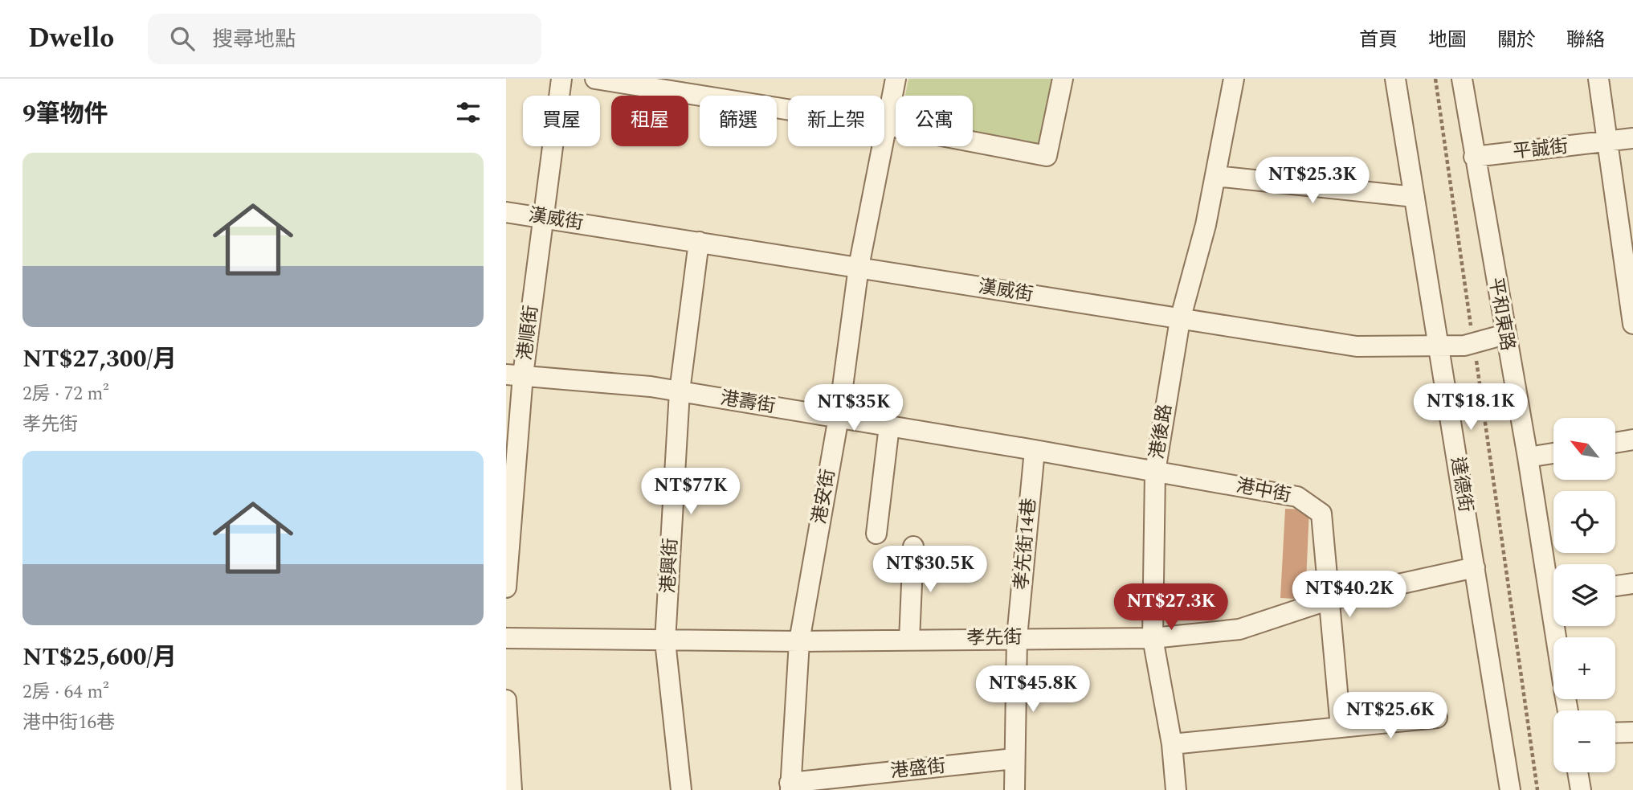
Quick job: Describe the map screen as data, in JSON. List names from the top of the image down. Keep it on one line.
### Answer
{"streets":{"street":["平誠街","漢威街","平和東路","港順街","港壽街","港後路","達德街","港中街","港安街","孝先街14巷","港興街","孝先街","港盛街"]},"crossings":[["平誠街","平和東路"],["漢威街","平和東路"],["漢威街","港順街"],["漢威街","港後路"],["漢威街","達德街"],["漢威街","港安街"],["漢威街","港興街"],["港順街","港壽街"],["港壽街","港後路"],["港壽街","港中街"],["港壽街","港安街"],["港壽街","孝先街14巷"],["港壽街","港興街"],["港後路","港中街"],["港後路","孝先街"],["達德街","孝先街"],["港中街","孝先街"],["港安街","孝先街"],["港安街","港盛街"],["孝先街14巷","孝先街"],["孝先街14巷","港盛街"],["港興街","孝先街"]],"north":"top left","page":{"header":"Dwello","search":"搜尋地點","nav":["首頁","地圖","關於","聯絡"],"heading":"9筆物件","chip":["買屋","租屋","篩選","新上架","公寓"],"list":[{"name":"NT$27,300/月","note":"2房 · 72 m² · 孝先街"},{"name":"NT$25,600/月","note":"2房 · 64 m² · 港中街16巷"}],"price":["NT$25.3K","NT$18.1K","NT$35K","NT$77K","NT$30.5K","NT$40.2K","NT$27.3K","NT$45.8K","NT$25.6K"],"map_buttons":["+","−"]}}
